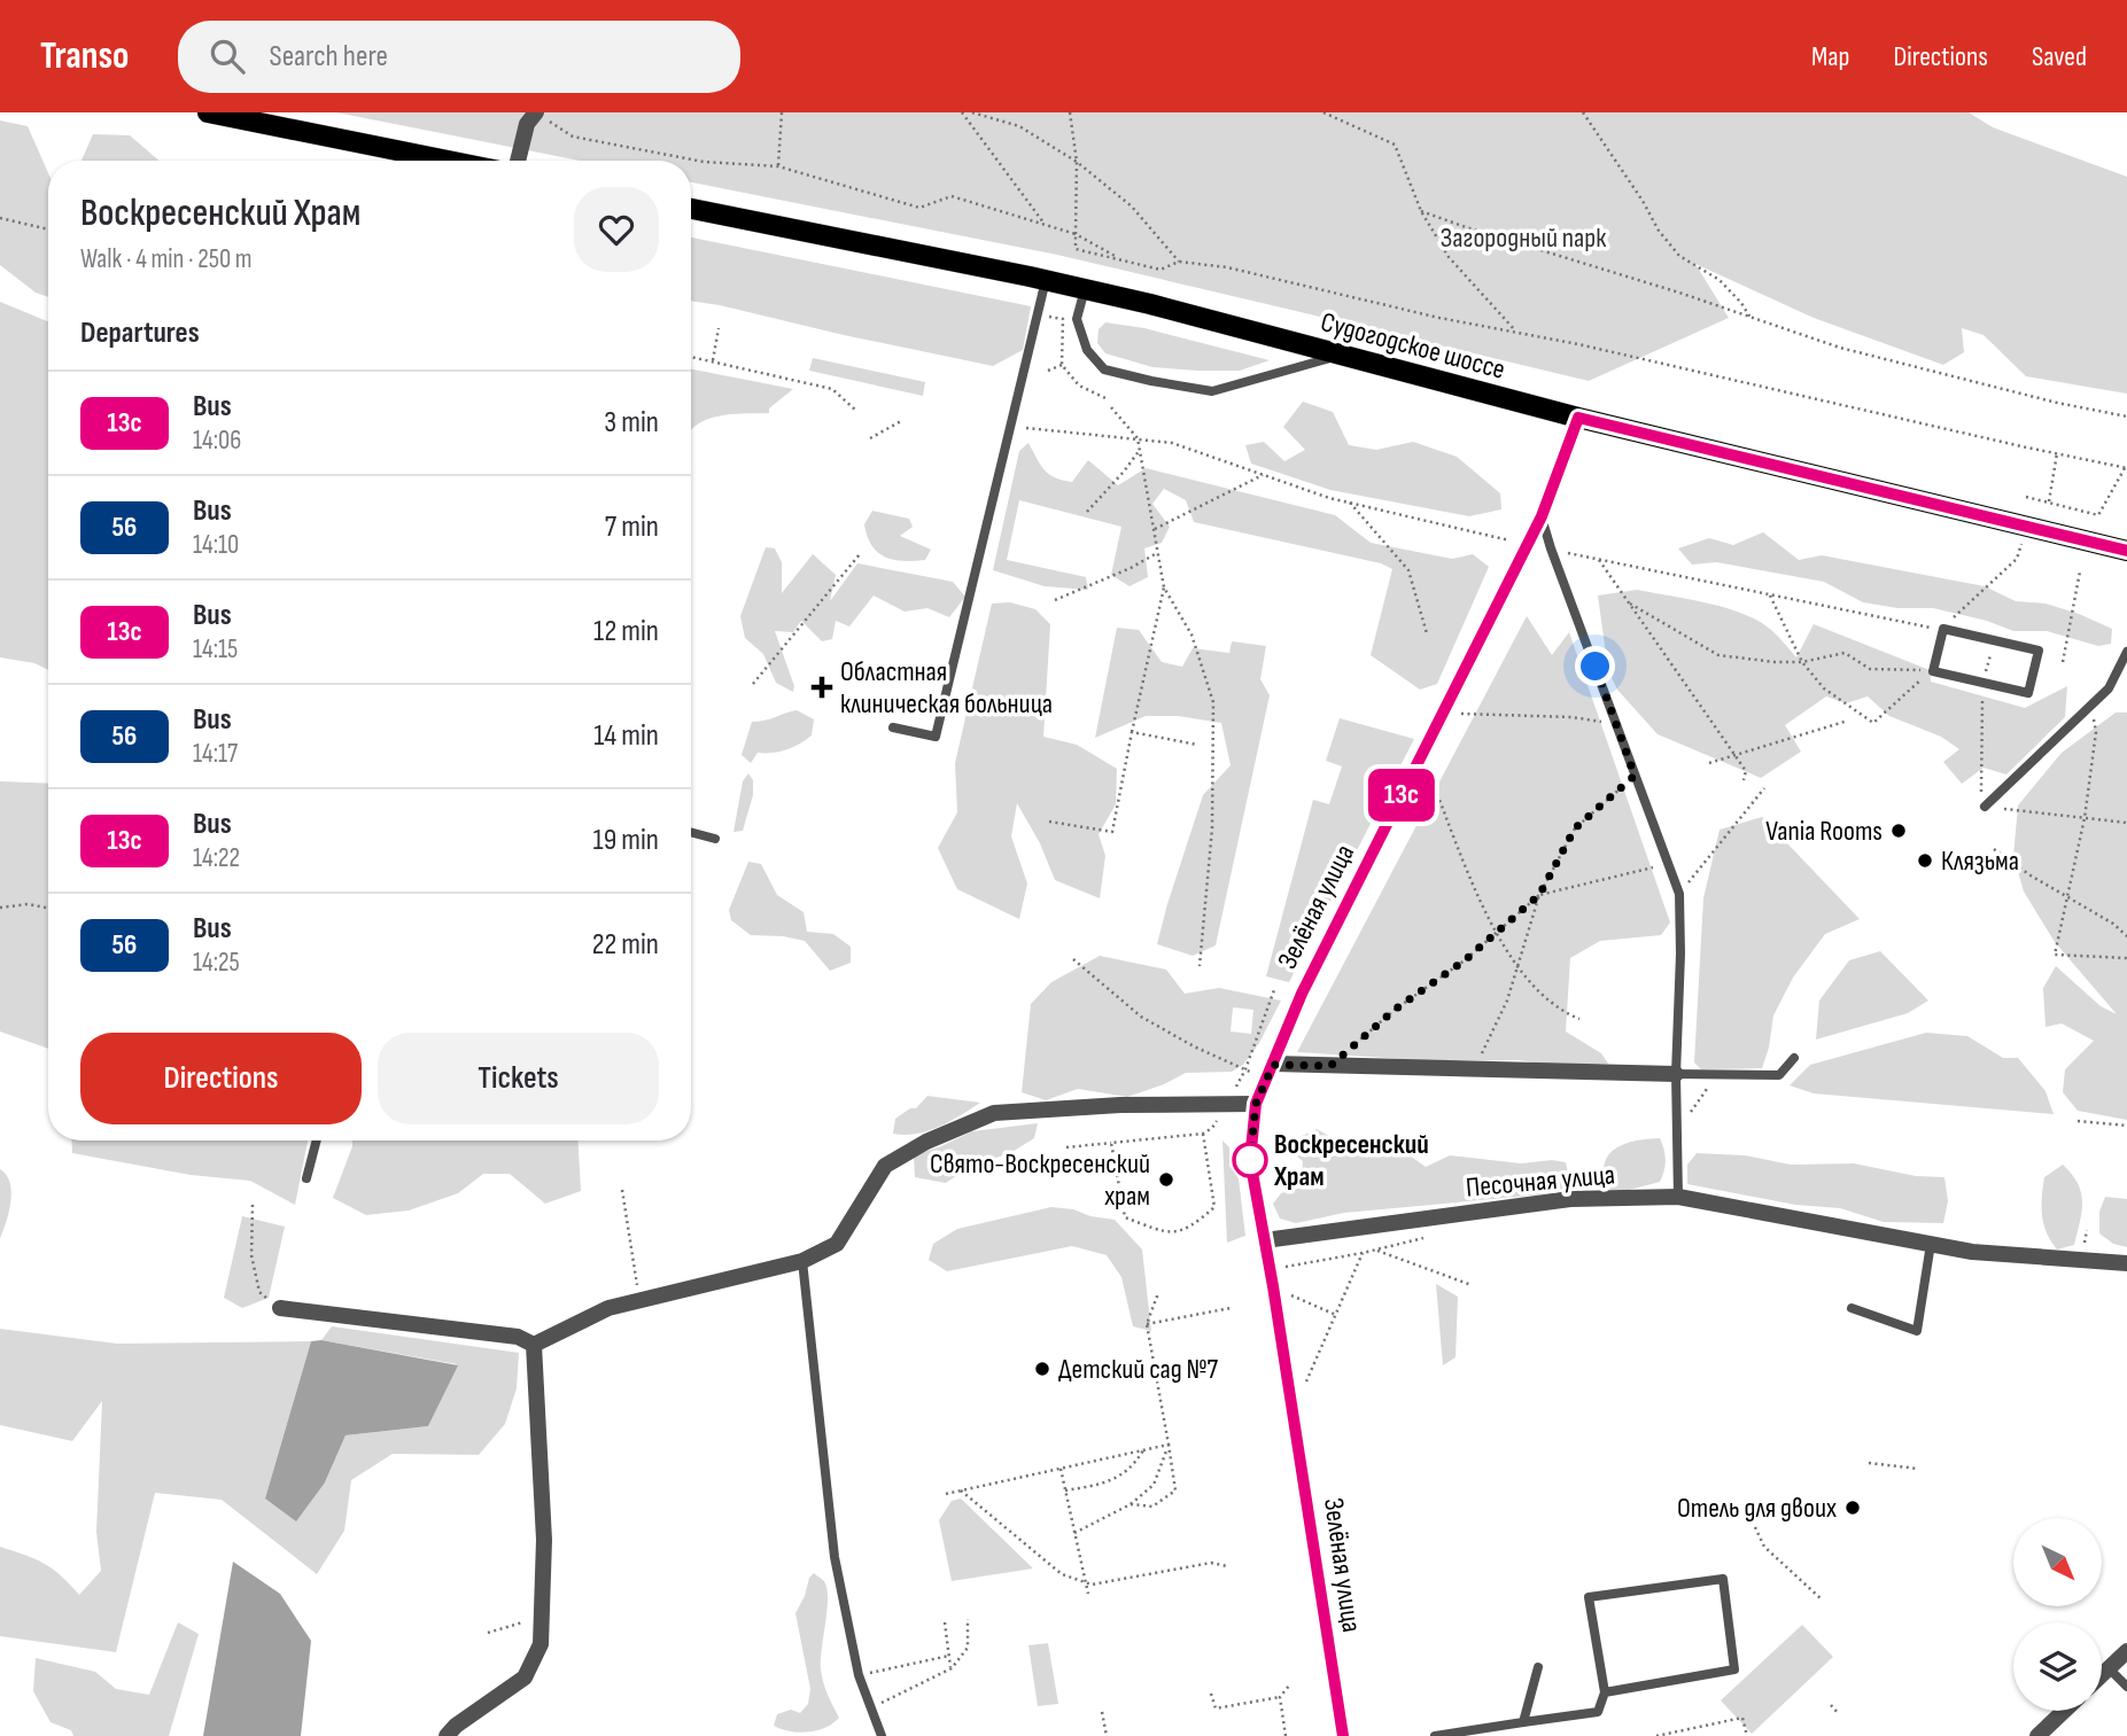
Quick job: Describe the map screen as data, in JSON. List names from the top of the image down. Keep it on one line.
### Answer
{"streets":{"main road":["Судогодское шоссе"],"street":["Зелёная улица","Песочная улица"]},"crossings":[["Судогодское шоссе","Зелёная улица"],["Зелёная улица","Песочная улица"]],"parks":["Загородный парк"],"places":{"health":["Областная клиническая больница"],"other":["Vania Rooms","Клязьма","Воскресенский Храм","Свято-Воскресенский храм","Детский сад №7","Отель для двоих"]},"lines":["bus line 13с"],"north":"bottom right","page":{"header":"Transo","search":"Search here","nav":["Map","Directions","Saved"],"on_map":"13с","heading":[["Воскресенский Храм","Walk · 4 min · 250 m"],"Departures"],"list":[{"mark":"13с","name":"Bus","note":"14:06","value":"3 min"},{"mark":"56","name":"Bus","note":"14:10","value":"7 min"},{"mark":"13с","name":"Bus","note":"14:15","value":"12 min"},{"mark":"56","name":"Bus","note":"14:17","value":"14 min"},{"mark":"13с","name":"Bus","note":"14:22","value":"19 min"},{"mark":"56","name":"Bus","note":"14:25","value":"22 min"}],"buttons":["Directions","Tickets"]}}
